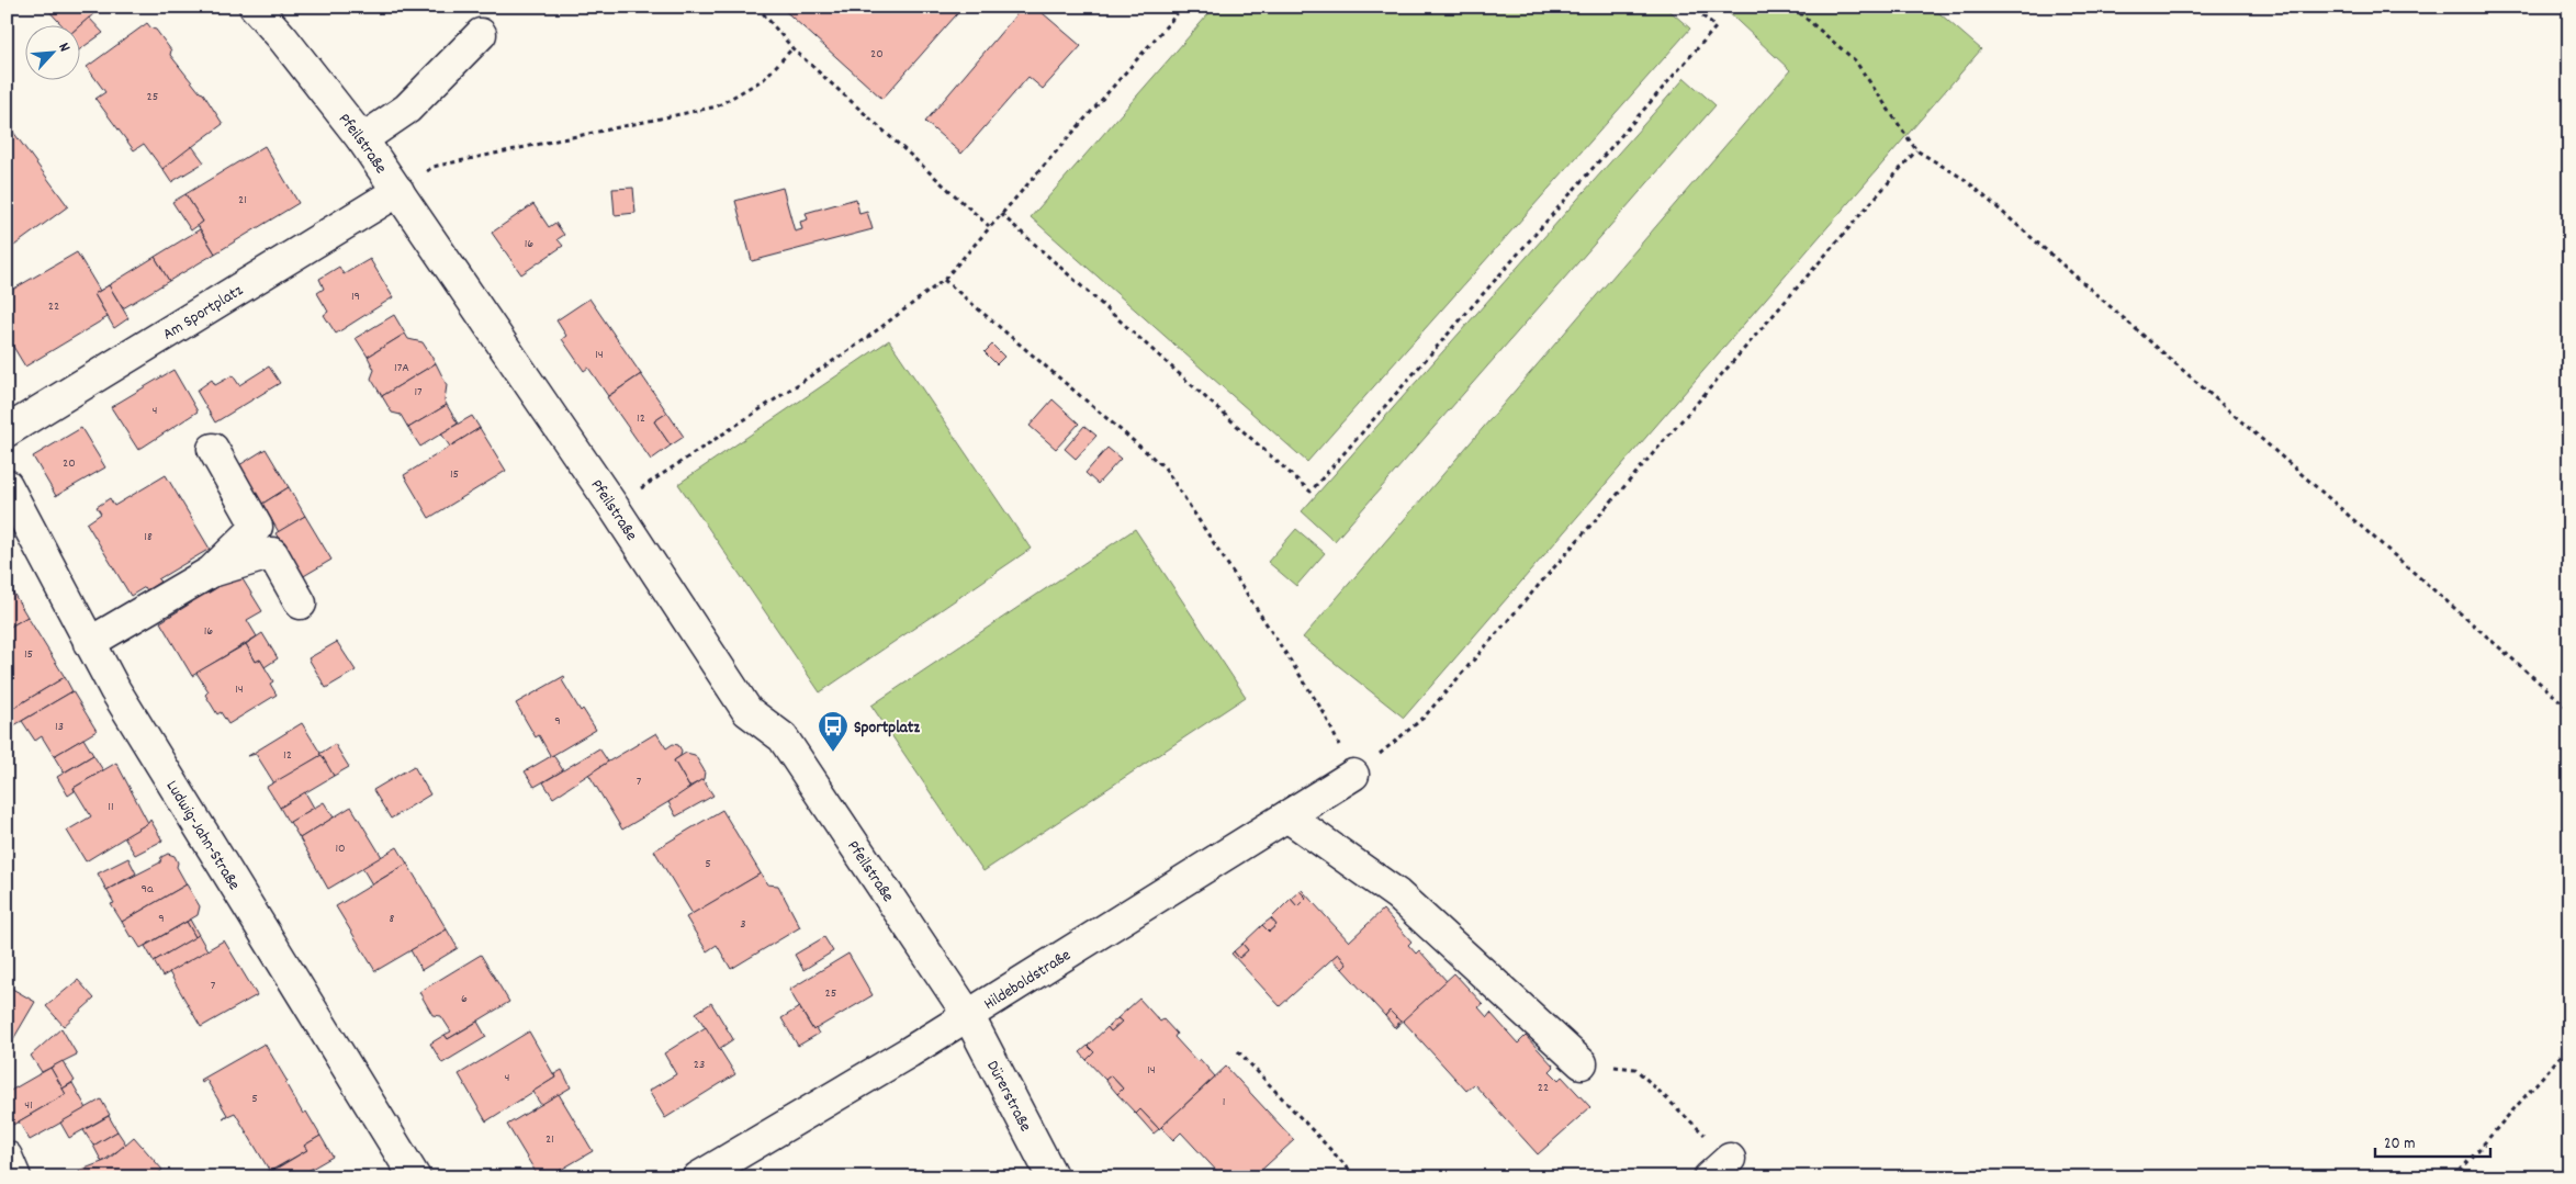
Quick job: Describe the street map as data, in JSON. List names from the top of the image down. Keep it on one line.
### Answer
{"streets":{"street":["Pfeilstraße","Am Sportplatz","Ludwig-Jahn-Straße","Hildeboldstraße","Dürerstraße"]},"crossings":[["Pfeilstraße","Am Sportplatz"],["Pfeilstraße","Hildeboldstraße"],["Pfeilstraße","Dürerstraße"],["Hildeboldstraße","Dürerstraße"]],"places":{"bus stop":["Sportplatz"]},"house_numbers":["20","25","21","16","19","22","14","17A","17","4","12","20","15","18","16","15","14","9","13","12","7","11","10","5","9a","9","8","3","7","25","6","23","14","4","22","5","1","41","21"],"scale_bar":"20 m","north":"top right"}
